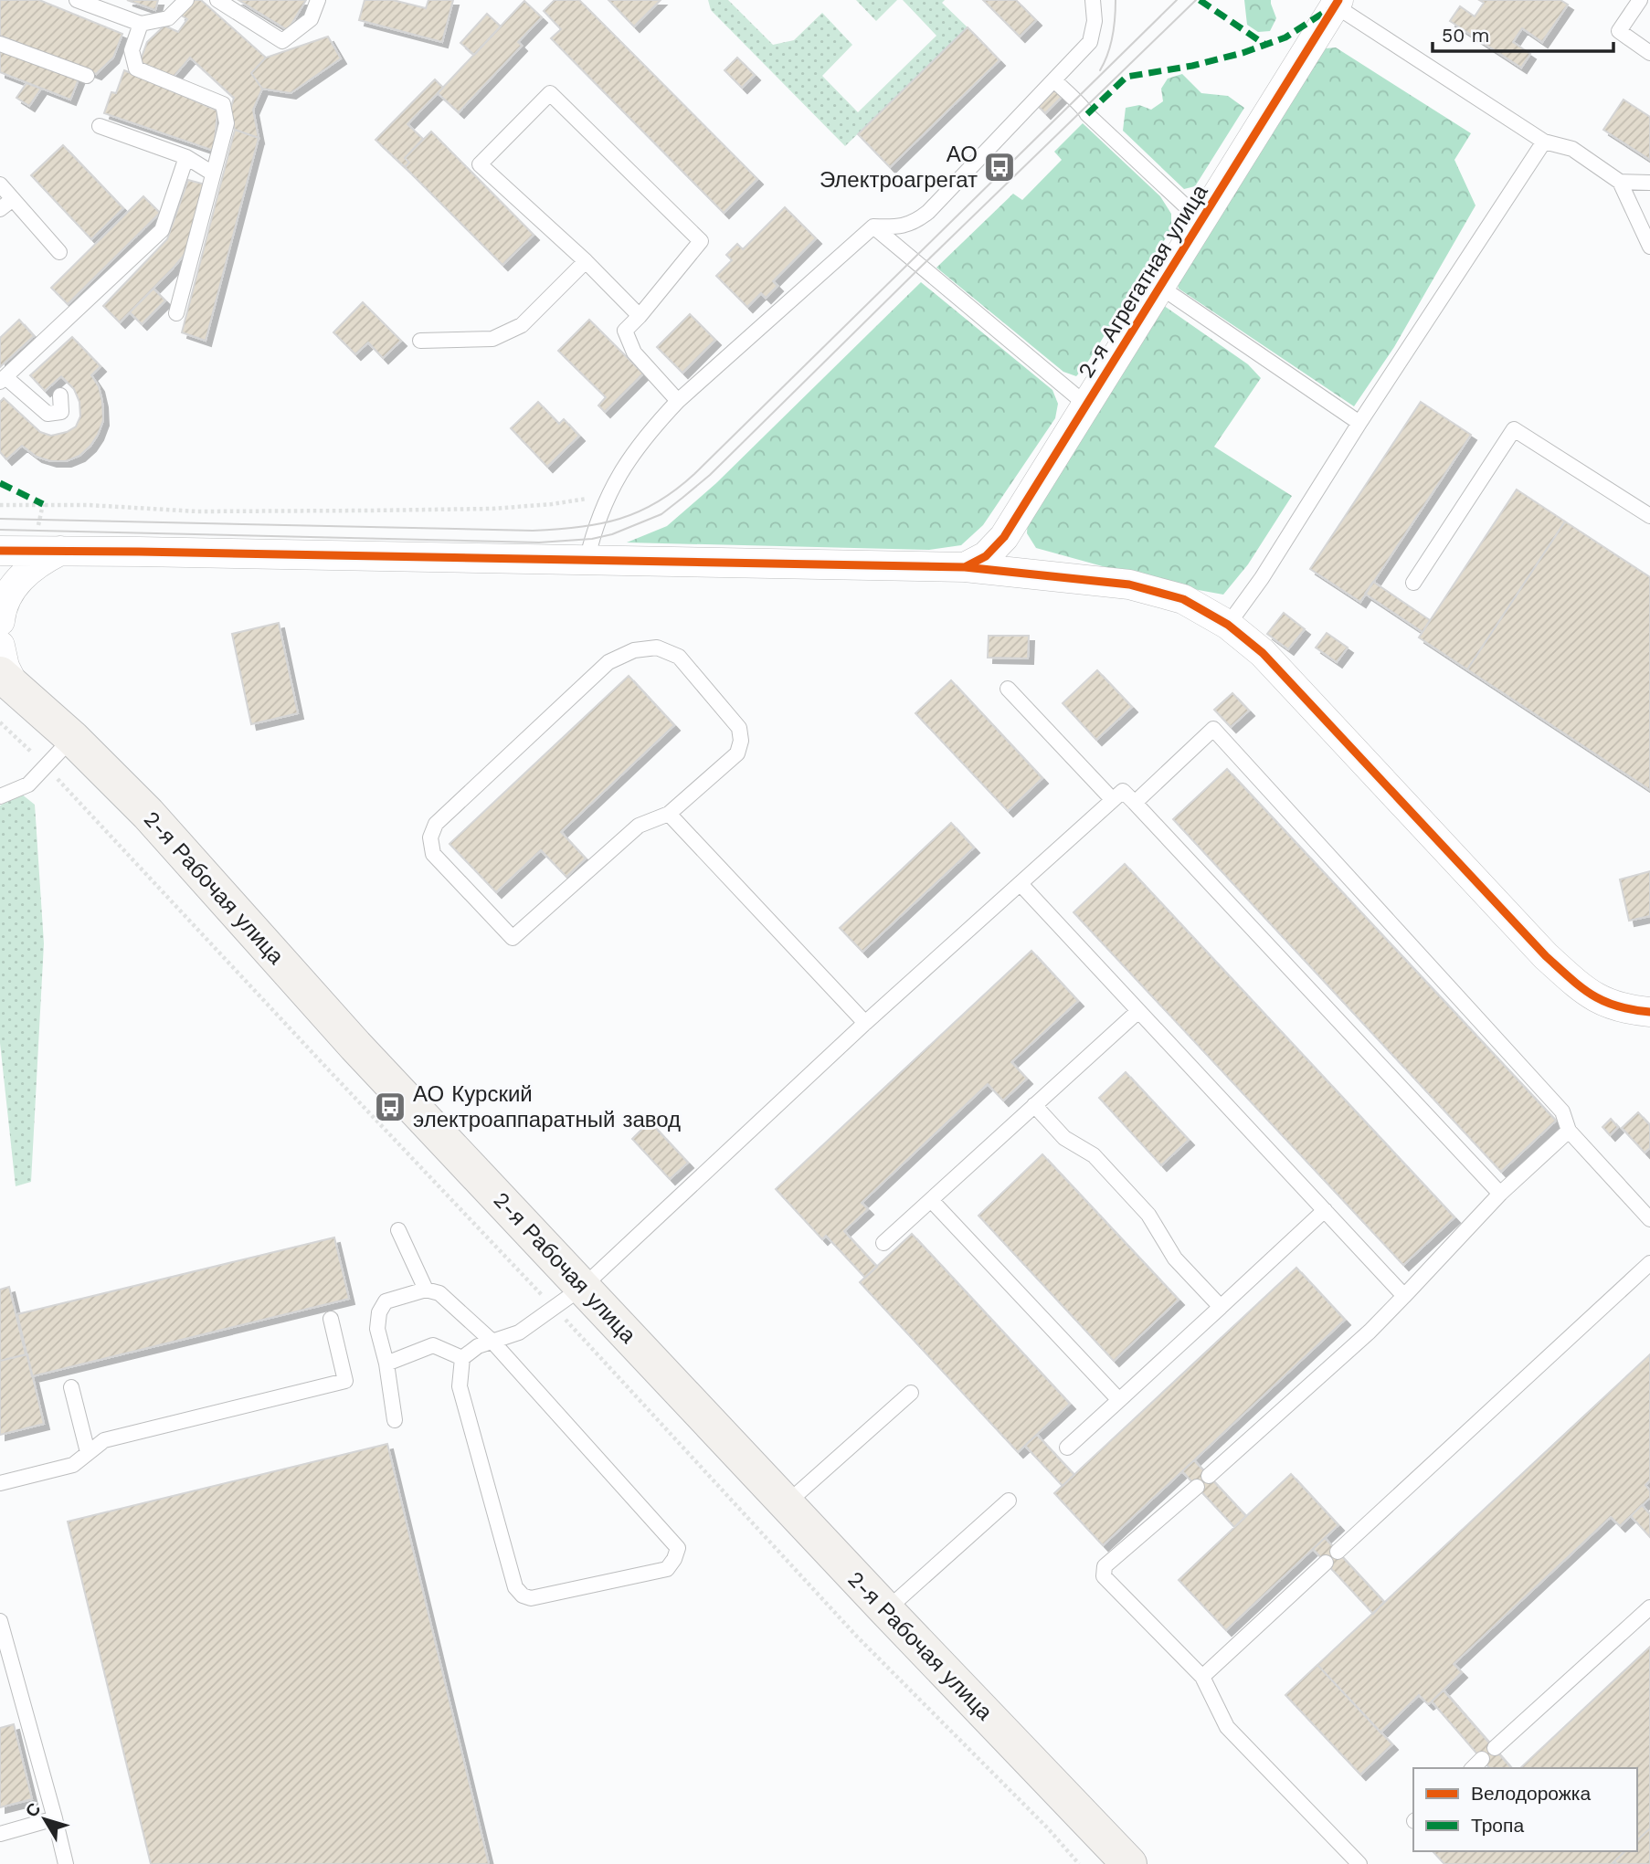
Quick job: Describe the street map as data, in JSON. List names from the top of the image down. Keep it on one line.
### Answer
{"streets":{"main road":["2-я Рабочая улица"],"street":["2-я Агрегатная улица"]},"places":{"bus stop":["АО Электроагрегат","АО Курский электроаппаратный завод"]},"legend":["Велодорожка","Тропа"],"scale_bar":"50 m","north":"top left"}
